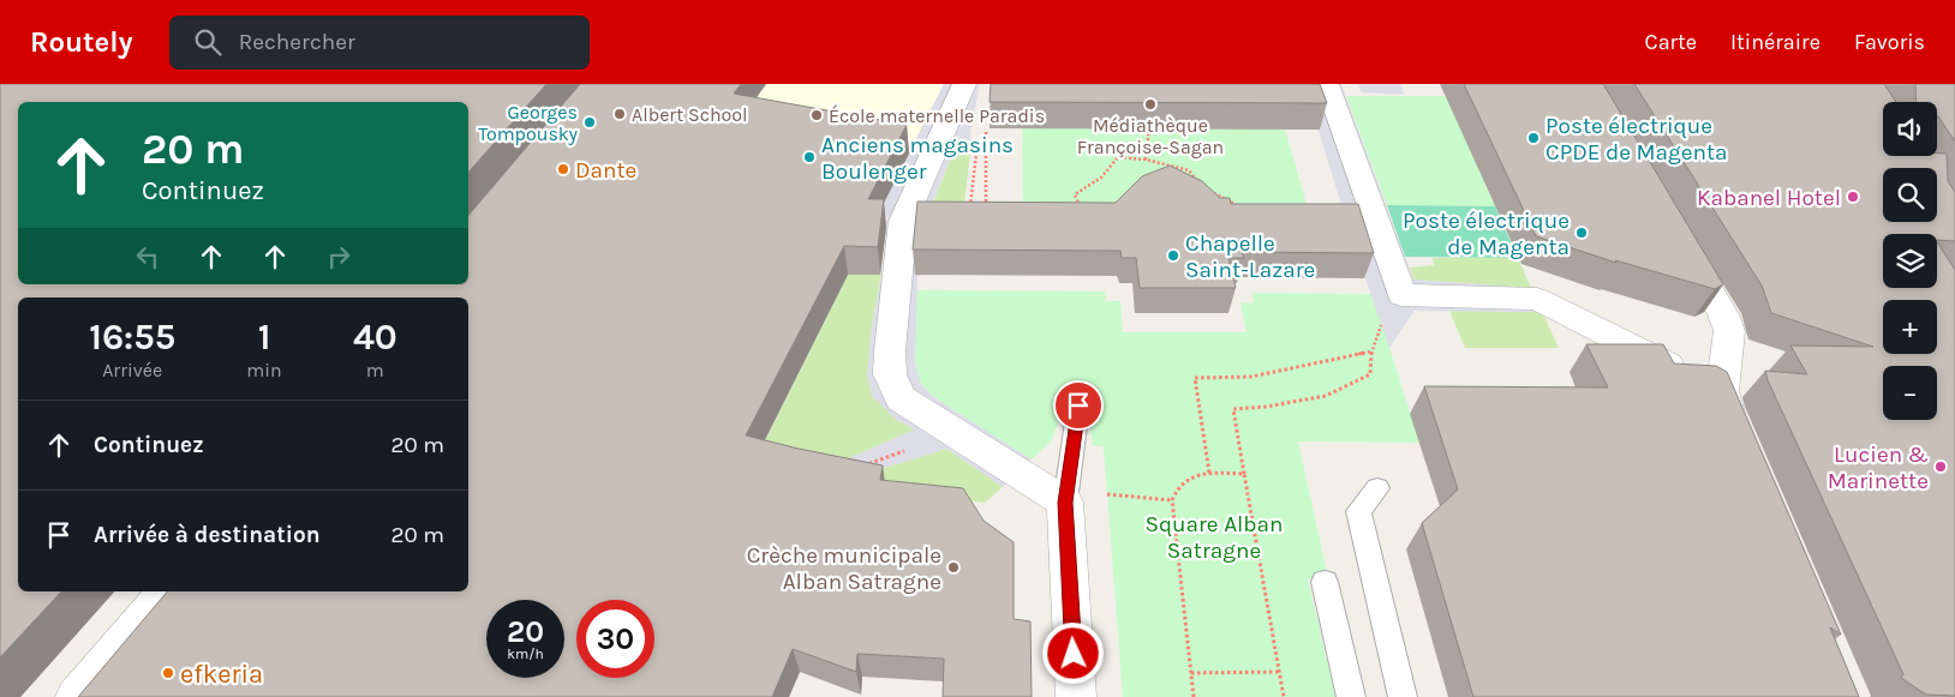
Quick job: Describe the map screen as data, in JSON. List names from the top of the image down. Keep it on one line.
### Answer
{"parks":["Square Alban Satragne"],"places":["Médiathèque Françoise-Sagan","Albert School","École maternelle Paradis","Georges Tompousky","Poste électrique CPDE de Magenta","Anciens magasins Boulenger","Dante","Kabanel Hotel","Poste électrique de Magenta","Chapelle Saint-Lazare","Lucien & Marinette","Crèche municipale Alban Satragne","efkeria"],"page":{"header":"Routely","search":"Rechercher","nav":["Carte","Itinéraire","Favoris"],"map_buttons":["+","−"],"turn":["20 m","Continuez"],"eta":["16:55","Arrivée","1","min","40","m"],"list":[{"name":"Continuez","value":"20 m"},{"name":"Arrivée à destination","value":"20 m"}],"speed":"20 km/h","limit":"30"}}
